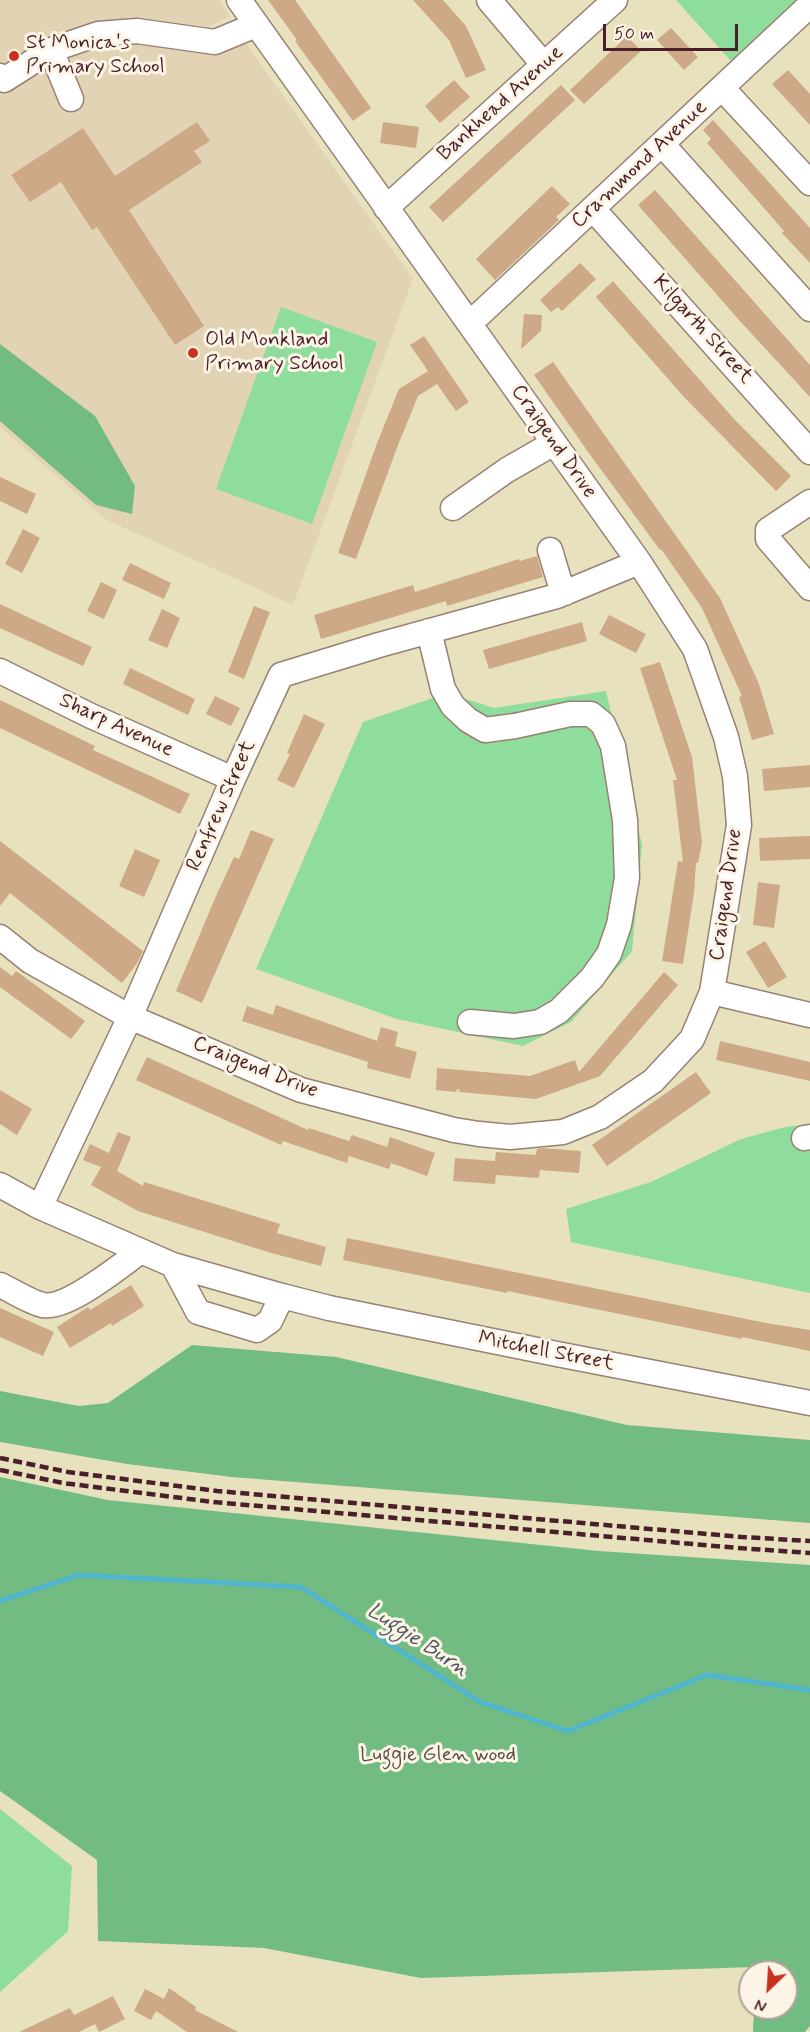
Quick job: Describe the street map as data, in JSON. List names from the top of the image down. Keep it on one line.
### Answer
{"streets":{"street":["Bankhead Avenue","Crammond Avenue","Kilgarth Street","Craigend Drive","Sharp Avenue","Renfrew Street","Mitchell Street"]},"crossings":[["Bankhead Avenue","Craigend Drive"],["Crammond Avenue","Kilgarth Street"],["Crammond Avenue","Craigend Drive"],["Craigend Drive","Renfrew Street"],["Sharp Avenue","Renfrew Street"],["Renfrew Street","Mitchell Street"]],"water":["Luggie Burn"],"parks":["Luggie Glen wood"],"places":["St Monica's Primary School","Old Monkland Primary School"],"scale_bar":"50 m","north":"bottom left"}
